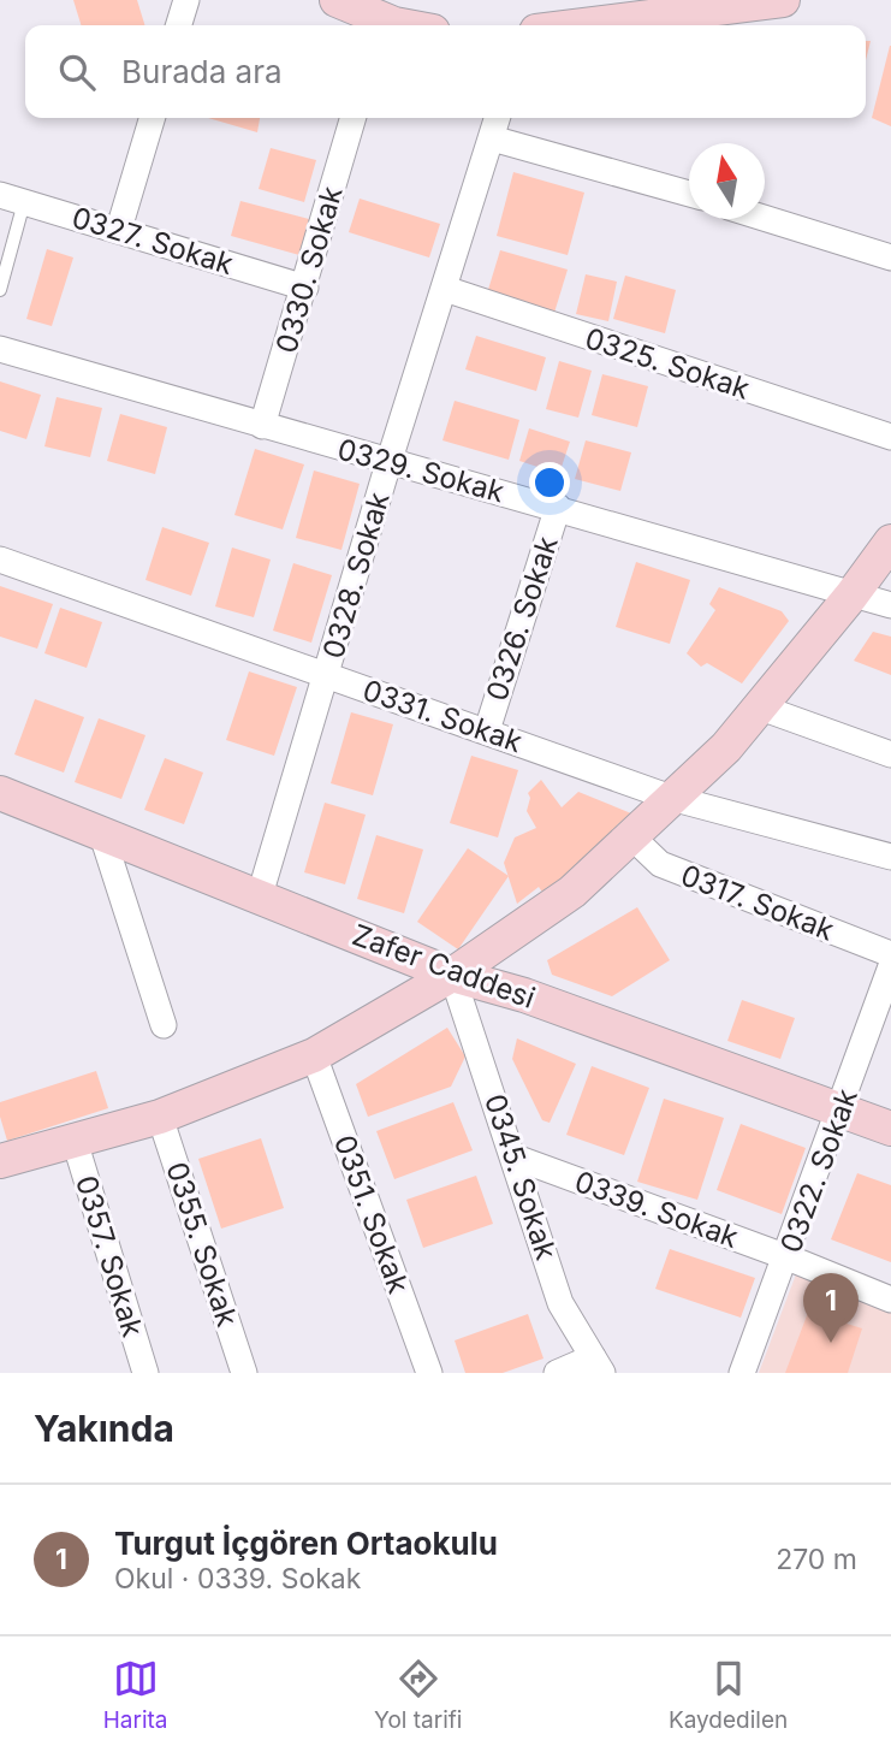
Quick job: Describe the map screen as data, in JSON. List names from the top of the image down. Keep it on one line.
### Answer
{"streets":{"street":["0327. Sokak","0330. Sokak","0325. Sokak","0329. Sokak","0328. Sokak","0326. Sokak","0331. Sokak","0317. Sokak","Zafer Caddesi","0322. Sokak","0345. Sokak","0339. Sokak","0351. Sokak","0355. Sokak","0357. Sokak"]},"crossings":[["0327. Sokak","0330. Sokak"],["0330. Sokak","0329. Sokak"],["0325. Sokak","0328. Sokak"],["0329. Sokak","0328. Sokak"],["0329. Sokak","0326. Sokak"],["0328. Sokak","0331. Sokak"],["0328. Sokak","Zafer Caddesi"],["0326. Sokak","0331. Sokak"],["Zafer Caddesi","0322. Sokak"],["Zafer Caddesi","0345. Sokak"],["0322. Sokak","0339. Sokak"],["0345. Sokak","0339. Sokak"]],"north":"top","page":{"search":"Burada ara","pins":"1","heading":"Yakında","list":[{"mark":"1","name":"Turgut İçgören Ortaokulu","note":"Okul · 0339. Sokak","value":"270 m"}],"nav":["Harita","Yol tarifi","Kaydedilen"]}}
